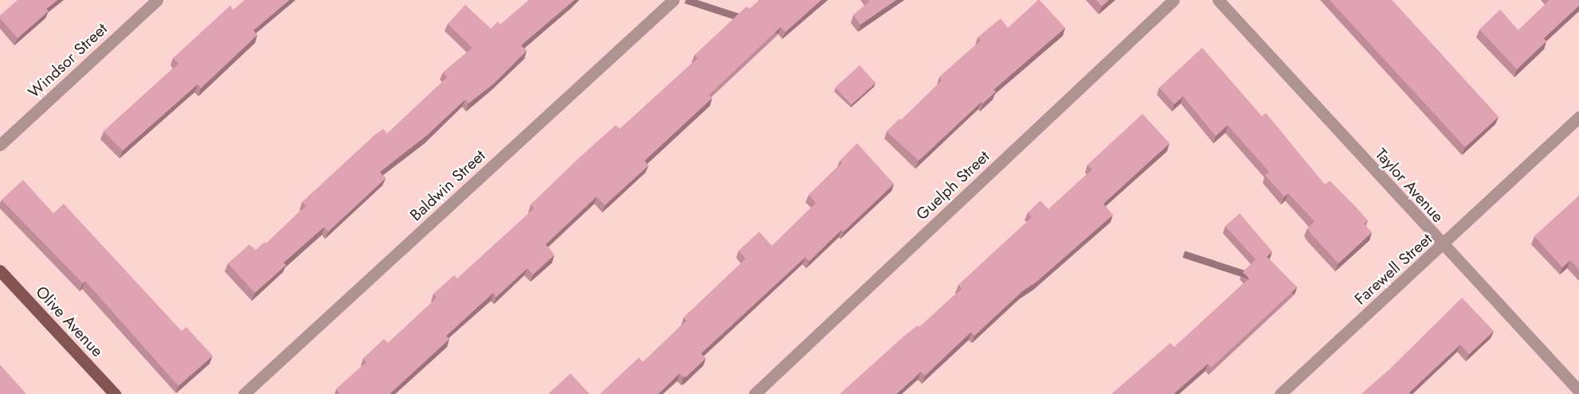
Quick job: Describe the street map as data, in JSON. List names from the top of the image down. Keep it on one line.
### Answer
{"streets":{"main road":["Olive Avenue"],"street":["Windsor Street","Baldwin Street","Guelph Street","Taylor Avenue","Farewell Street"]},"crossings":[["Taylor Avenue","Farewell Street"]]}
